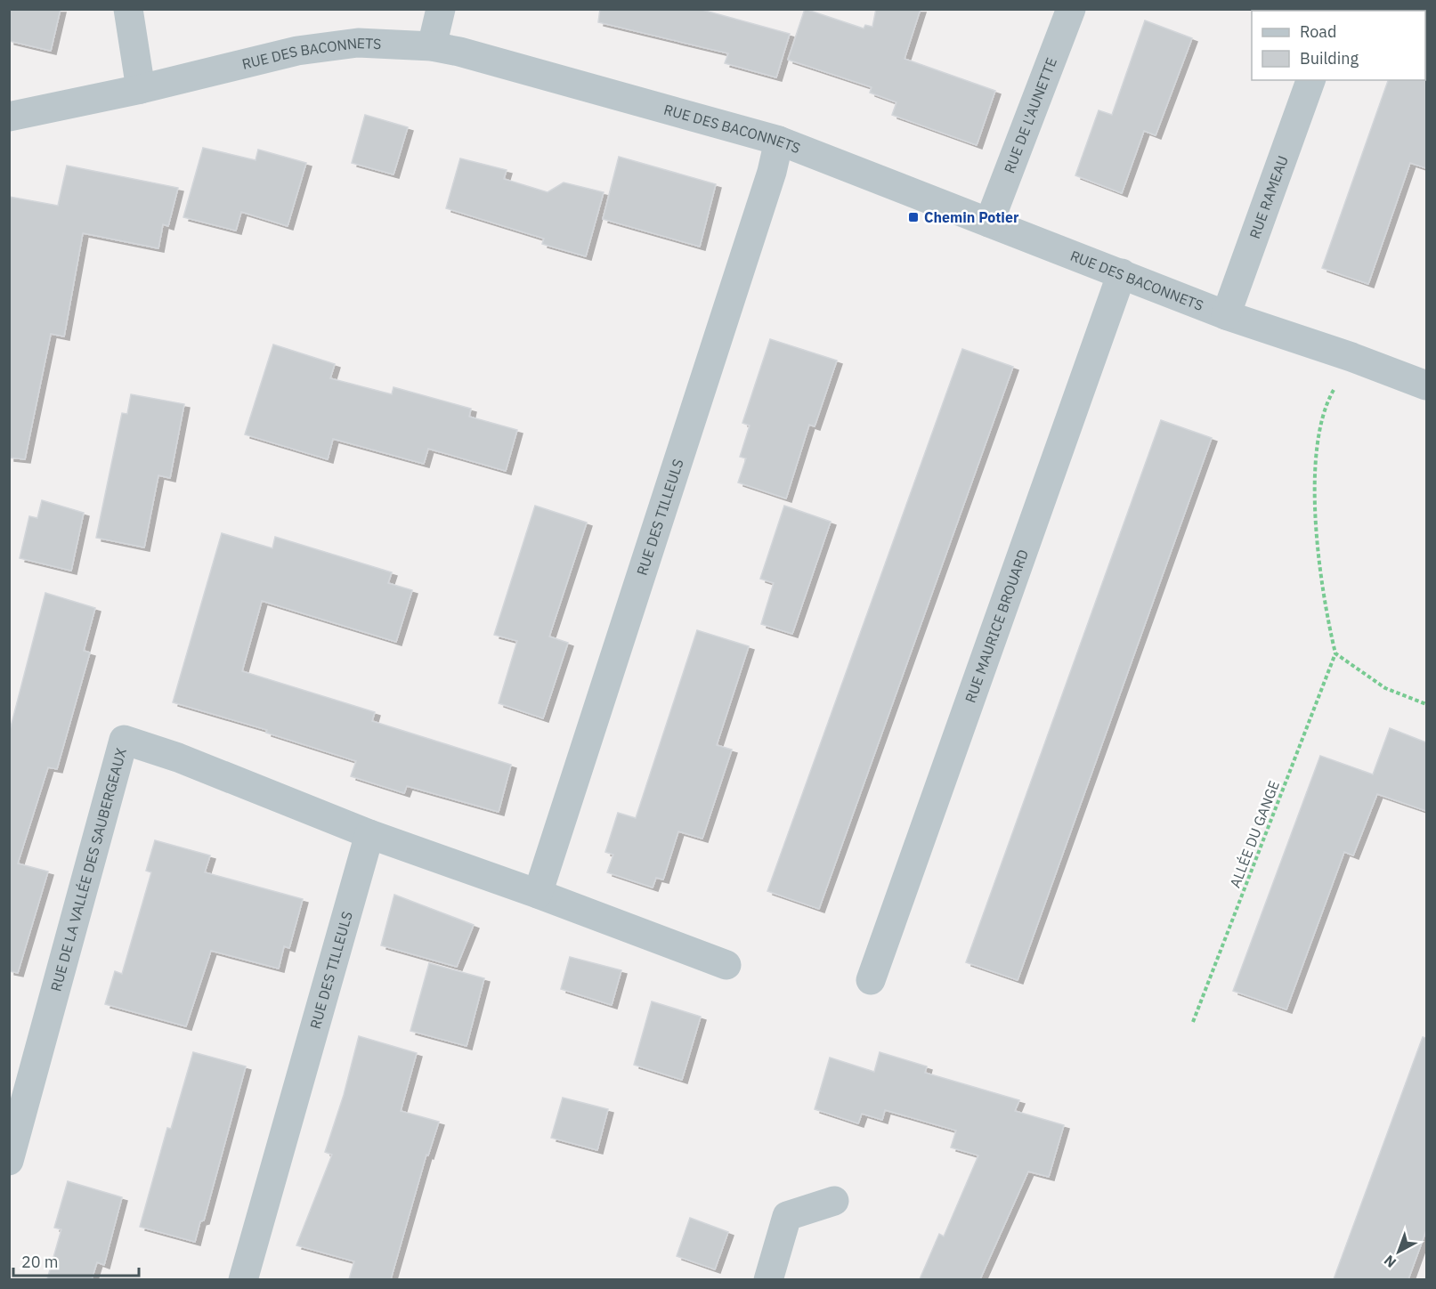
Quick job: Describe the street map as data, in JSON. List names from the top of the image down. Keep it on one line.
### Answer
{"streets":{"street":["RUE DES BACONNETS","RUE DE L'AUNETTE","RUE RAMEAU","RUE DES TILLEULS","RUE MAURICE BROUARD","RUE DE LA VALLÉE DES SAUBERGEAUX"],"path":["ALLÉE DU GANGE"]},"crossings":[["RUE DES BACONNETS","RUE DE L'AUNETTE"],["RUE DES BACONNETS","RUE RAMEAU"],["RUE DES BACONNETS","RUE DES TILLEULS"],["RUE DES BACONNETS","RUE MAURICE BROUARD"],["RUE DES TILLEULS","RUE DE LA VALLÉE DES SAUBERGEAUX"]],"places":{"transit":["Chemin Potier"]},"legend":["Road","Building"],"scale_bar":"20 m","north":"bottom left"}
